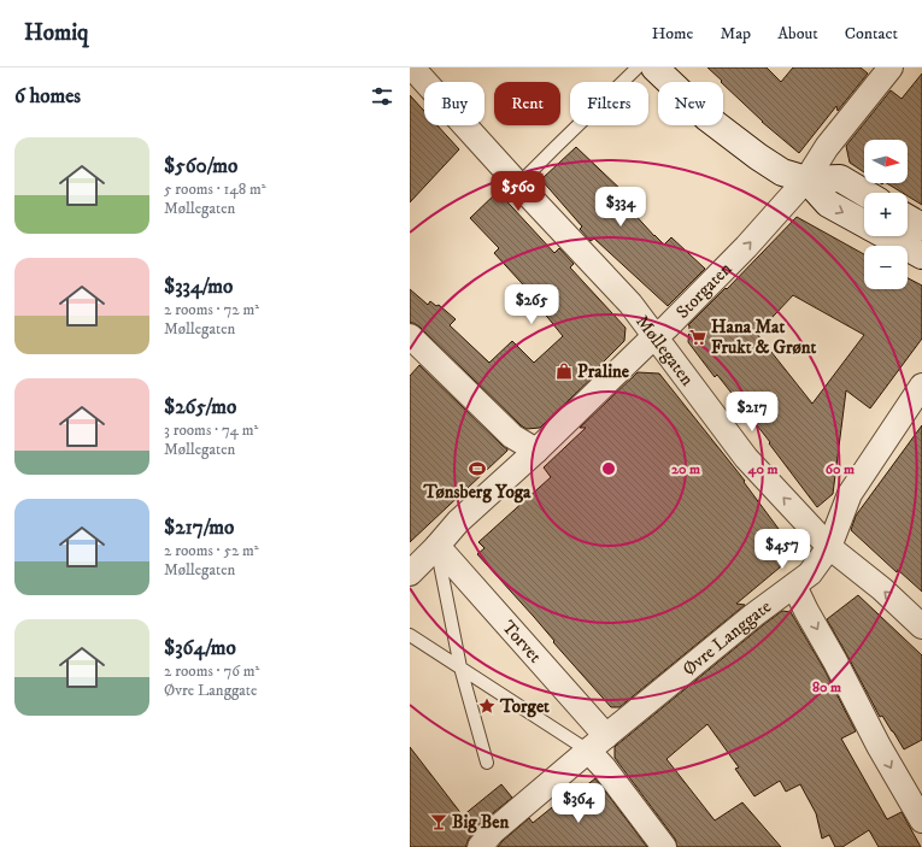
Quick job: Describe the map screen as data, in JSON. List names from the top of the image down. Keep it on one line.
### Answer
{"streets":{"street":["Storgaten","Møllegaten","Øvre Langgate","Torvet"]},"crossings":[["Storgaten","Møllegaten"],["Storgaten","Torvet"],["Møllegaten","Øvre Langgate"],["Øvre Langgate","Torvet"]],"places":{"supermarket":["Hana Mat Frukt & Grønt"],"shop":["Praline"],"sports":["Tønsberg Yoga"],"place":["Torget"],"bar":["Big Ben"]},"north":"right","page":{"header":"Homiq","nav":["Home","Map","About","Contact"],"heading":"6 homes","chip":["Buy","Rent","Filters","New"],"list":[{"name":"$560/mo","note":"5 rooms · 148 m² · Møllegaten"},{"name":"$334/mo","note":"2 rooms · 72 m² · Møllegaten"},{"name":"$265/mo","note":"3 rooms · 74 m² · Møllegaten"},{"name":"$217/mo","note":"2 rooms · 52 m² · Møllegaten"},{"name":"$364/mo","note":"2 rooms · 76 m² · Øvre Langgate"}],"map_buttons":["+","−"],"price":["$560","$334","$265","$217","$457","$364"]},"rings":["20 m","40 m","60 m","80 m"]}
